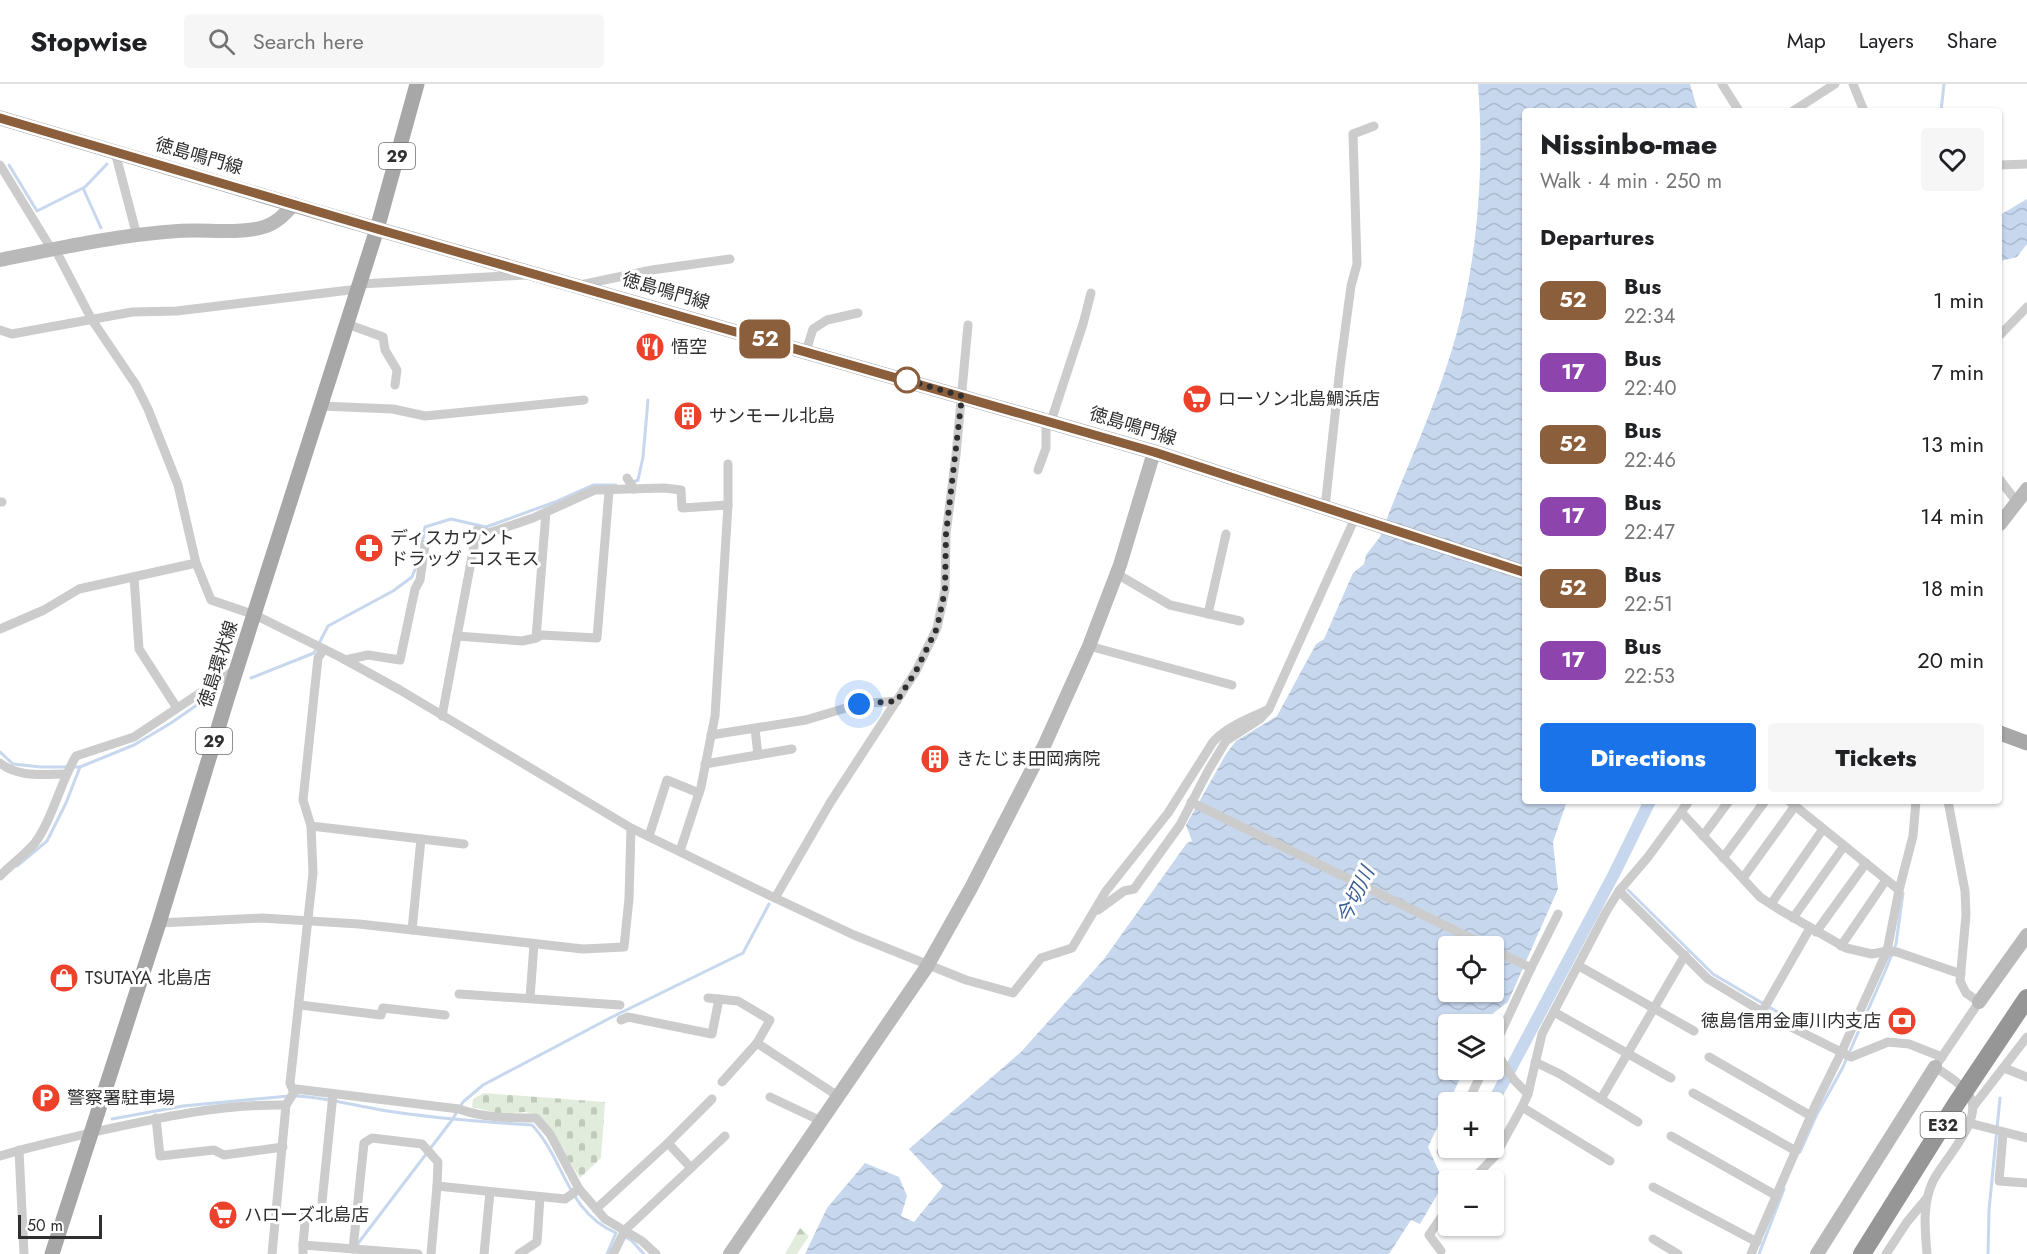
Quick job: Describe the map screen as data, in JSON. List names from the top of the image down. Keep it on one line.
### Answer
{"streets":{"highway":["E32"],"main road":["徳島鳴門線","29","徳島環状線"]},"crossings":[["徳島鳴門線","徳島環状線"]],"water":["今切川"],"places":{"restaurant":["悟空"],"supermarket":["ローソン北島鯛浜店","ハローズ北島店"],"building":["サンモール北島","きたじま田岡病院"],"pharmacy":["ディスカウント ドラッグ コスモス"],"shop":["TSUTAYA 北島店"],"bank":["徳島信用金庫川内支店"],"parking":["警察署駐車場"]},"lines":["bus line 52"],"scale_bar":"50 m","page":{"header":"Stopwise","search":"Search here","nav":["Map","Layers","Share"],"on_map":"52","heading":[["Nissinbo-mae","Walk · 4 min · 250 m"],"Departures"],"list":[{"mark":"52","name":"Bus","note":"22:34","value":"1 min"},{"mark":"17","name":"Bus","note":"22:40","value":"7 min"},{"mark":"52","name":"Bus","note":"22:46","value":"13 min"},{"mark":"17","name":"Bus","note":"22:47","value":"14 min"},{"mark":"52","name":"Bus","note":"22:51","value":"18 min"},{"mark":"17","name":"Bus","note":"22:53","value":"20 min"}],"buttons":["Directions","Tickets"],"map_buttons":["+","−"],"scale":"50 m"}}
